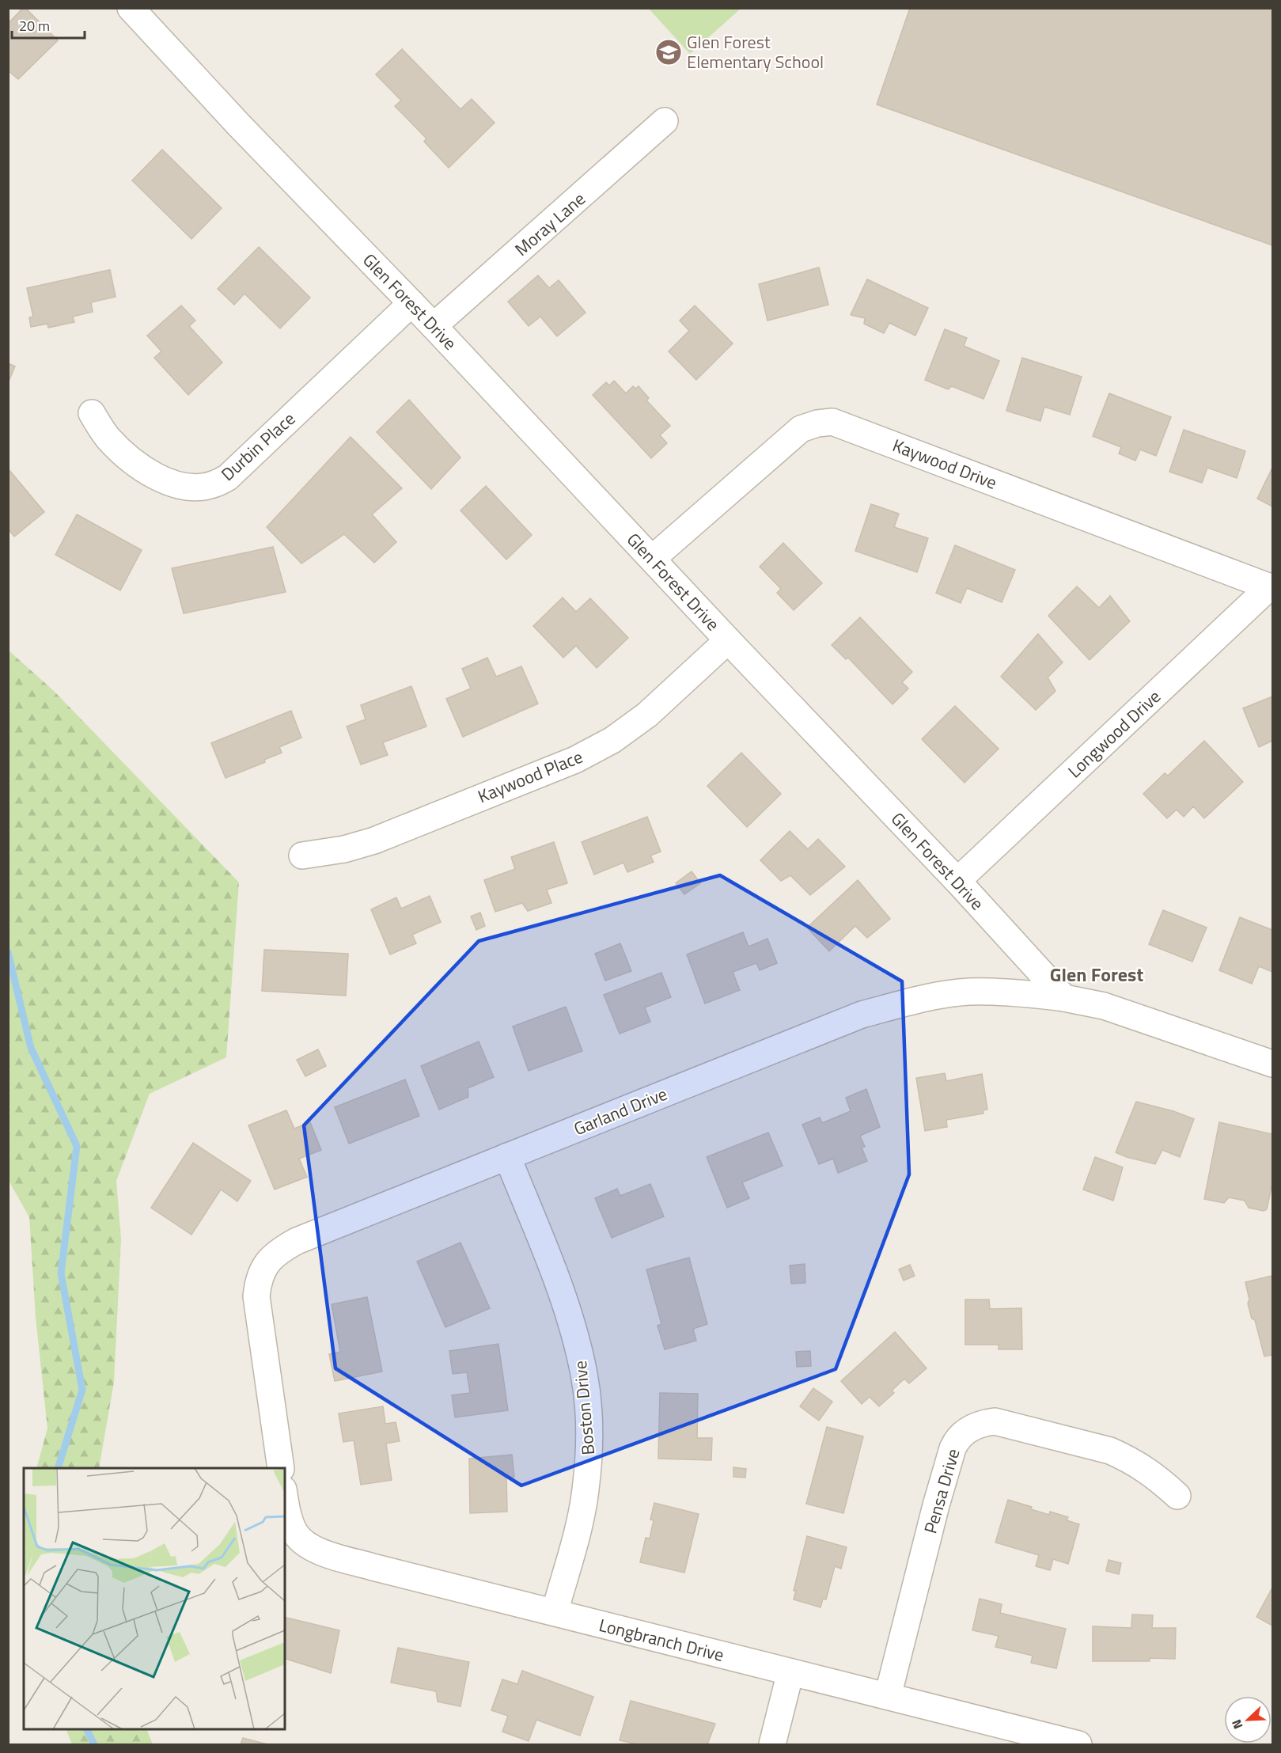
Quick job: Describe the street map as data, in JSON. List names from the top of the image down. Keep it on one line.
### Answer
{"streets":{"street":["Moray Lane","Glen Forest Drive","Durbin Place","Kaywood Drive","Longwood Drive","Kaywood Place","Garland Drive","Boston Drive","Pensa Drive","Longbranch Drive"]},"crossings":[["Moray Lane","Glen Forest Drive"],["Glen Forest Drive","Durbin Place"],["Glen Forest Drive","Kaywood Drive"],["Glen Forest Drive","Longwood Drive"],["Glen Forest Drive","Kaywood Place"],["Glen Forest Drive","Garland Drive"],["Kaywood Drive","Longwood Drive"],["Garland Drive","Boston Drive"],["Boston Drive","Longbranch Drive"],["Pensa Drive","Longbranch Drive"]],"districts":["Glen Forest"],"places":{"school or university":["Glen Forest Elementary School"]},"scale_bar":"20 m","north":"bottom left"}
